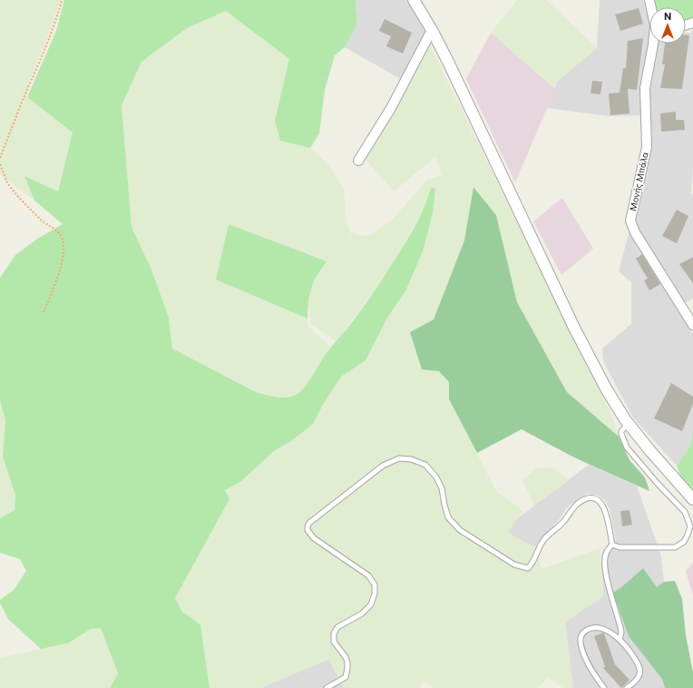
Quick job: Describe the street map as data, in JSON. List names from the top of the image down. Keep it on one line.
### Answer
{"streets":{"street":["Μονής Μπάλα"]},"north":"top"}
